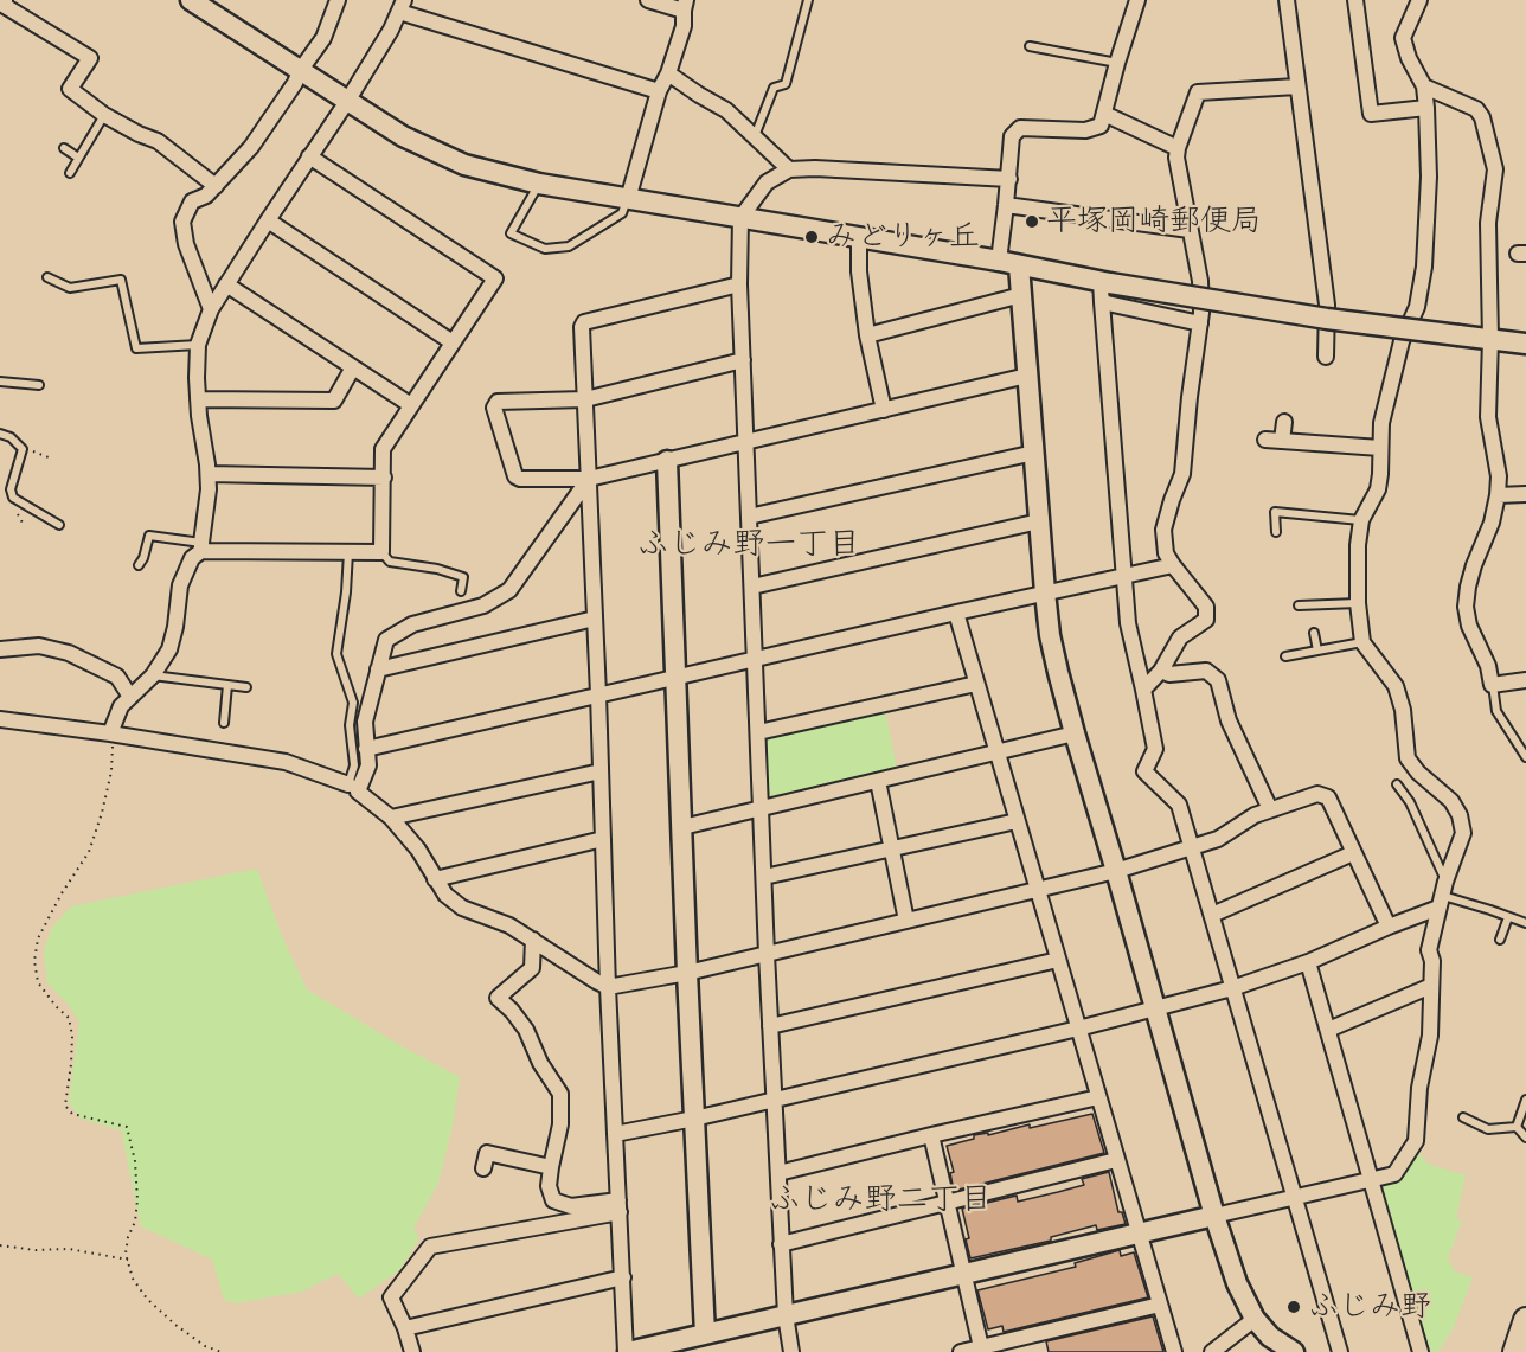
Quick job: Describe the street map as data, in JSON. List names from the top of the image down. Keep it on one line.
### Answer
{"districts":["ふじみ野一丁目","ふじみ野二丁目"],"places":["平塚岡崎郵便局","みどりヶ丘","ふじみ野"]}
